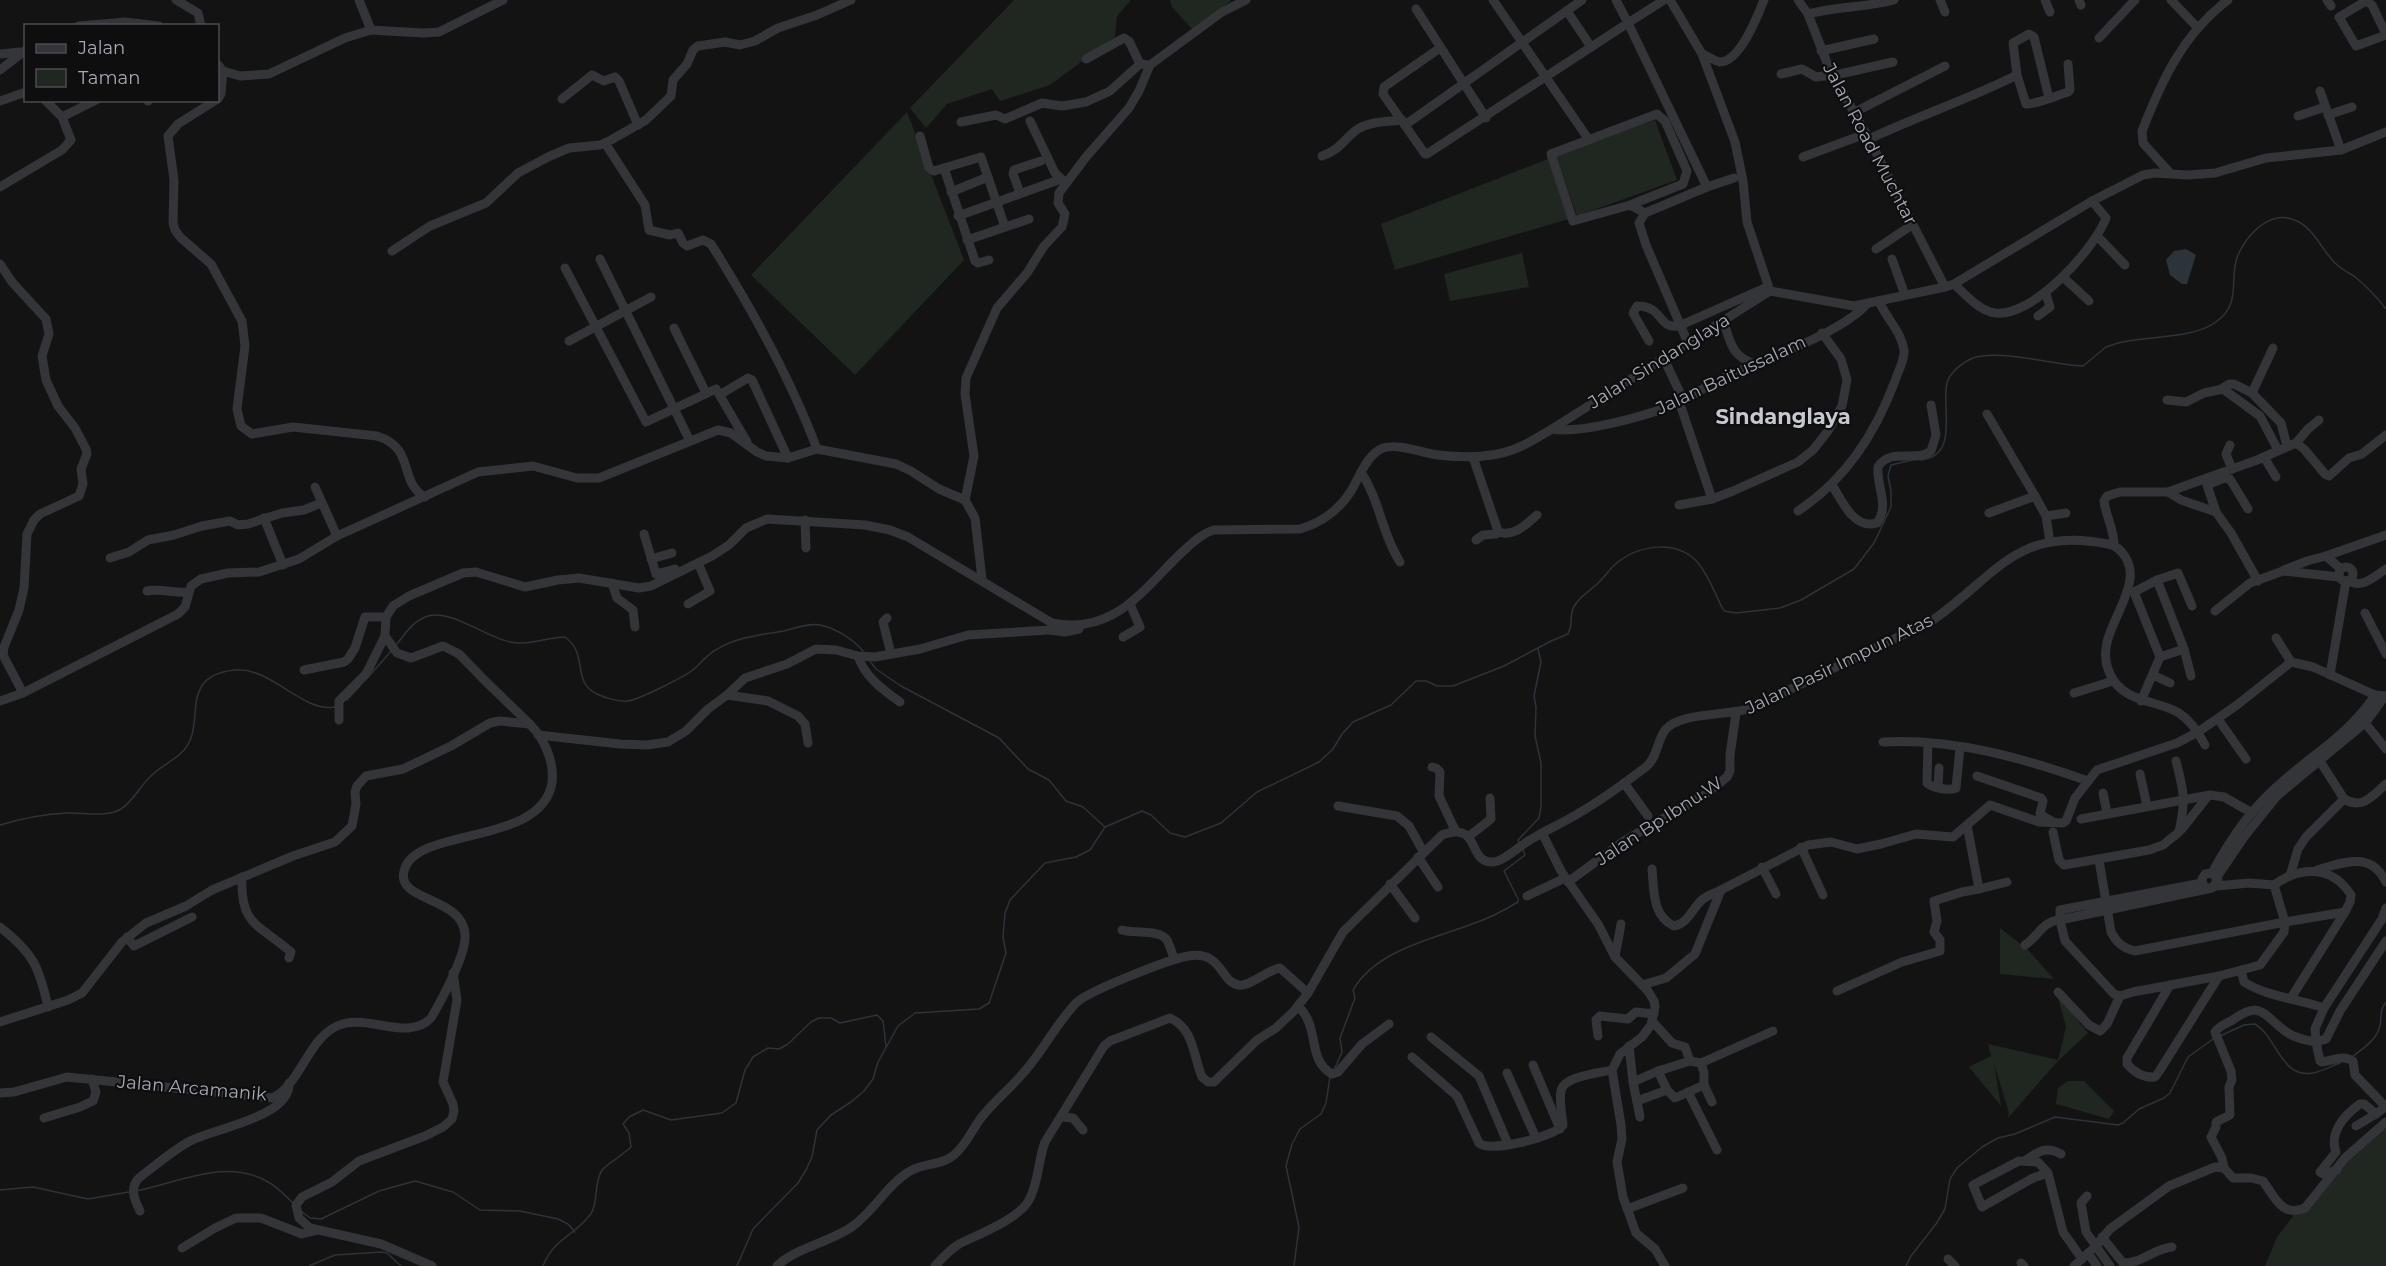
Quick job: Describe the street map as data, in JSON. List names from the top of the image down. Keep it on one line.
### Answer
{"streets":{"street":["Jalan Road Muchtar","Jalan Sindanglaya","Jalan Baitussalam","Jalan Pasir Impun Atas","Jalan Bp.Ibnu.W","Jalan Arcamanik"]},"crossings":[["Jalan Sindanglaya","Jalan Baitussalam"],["Jalan Pasir Impun Atas","Jalan Bp.Ibnu.W"]],"districts":["Sindanglaya"],"legend":["Jalan","Taman"]}
